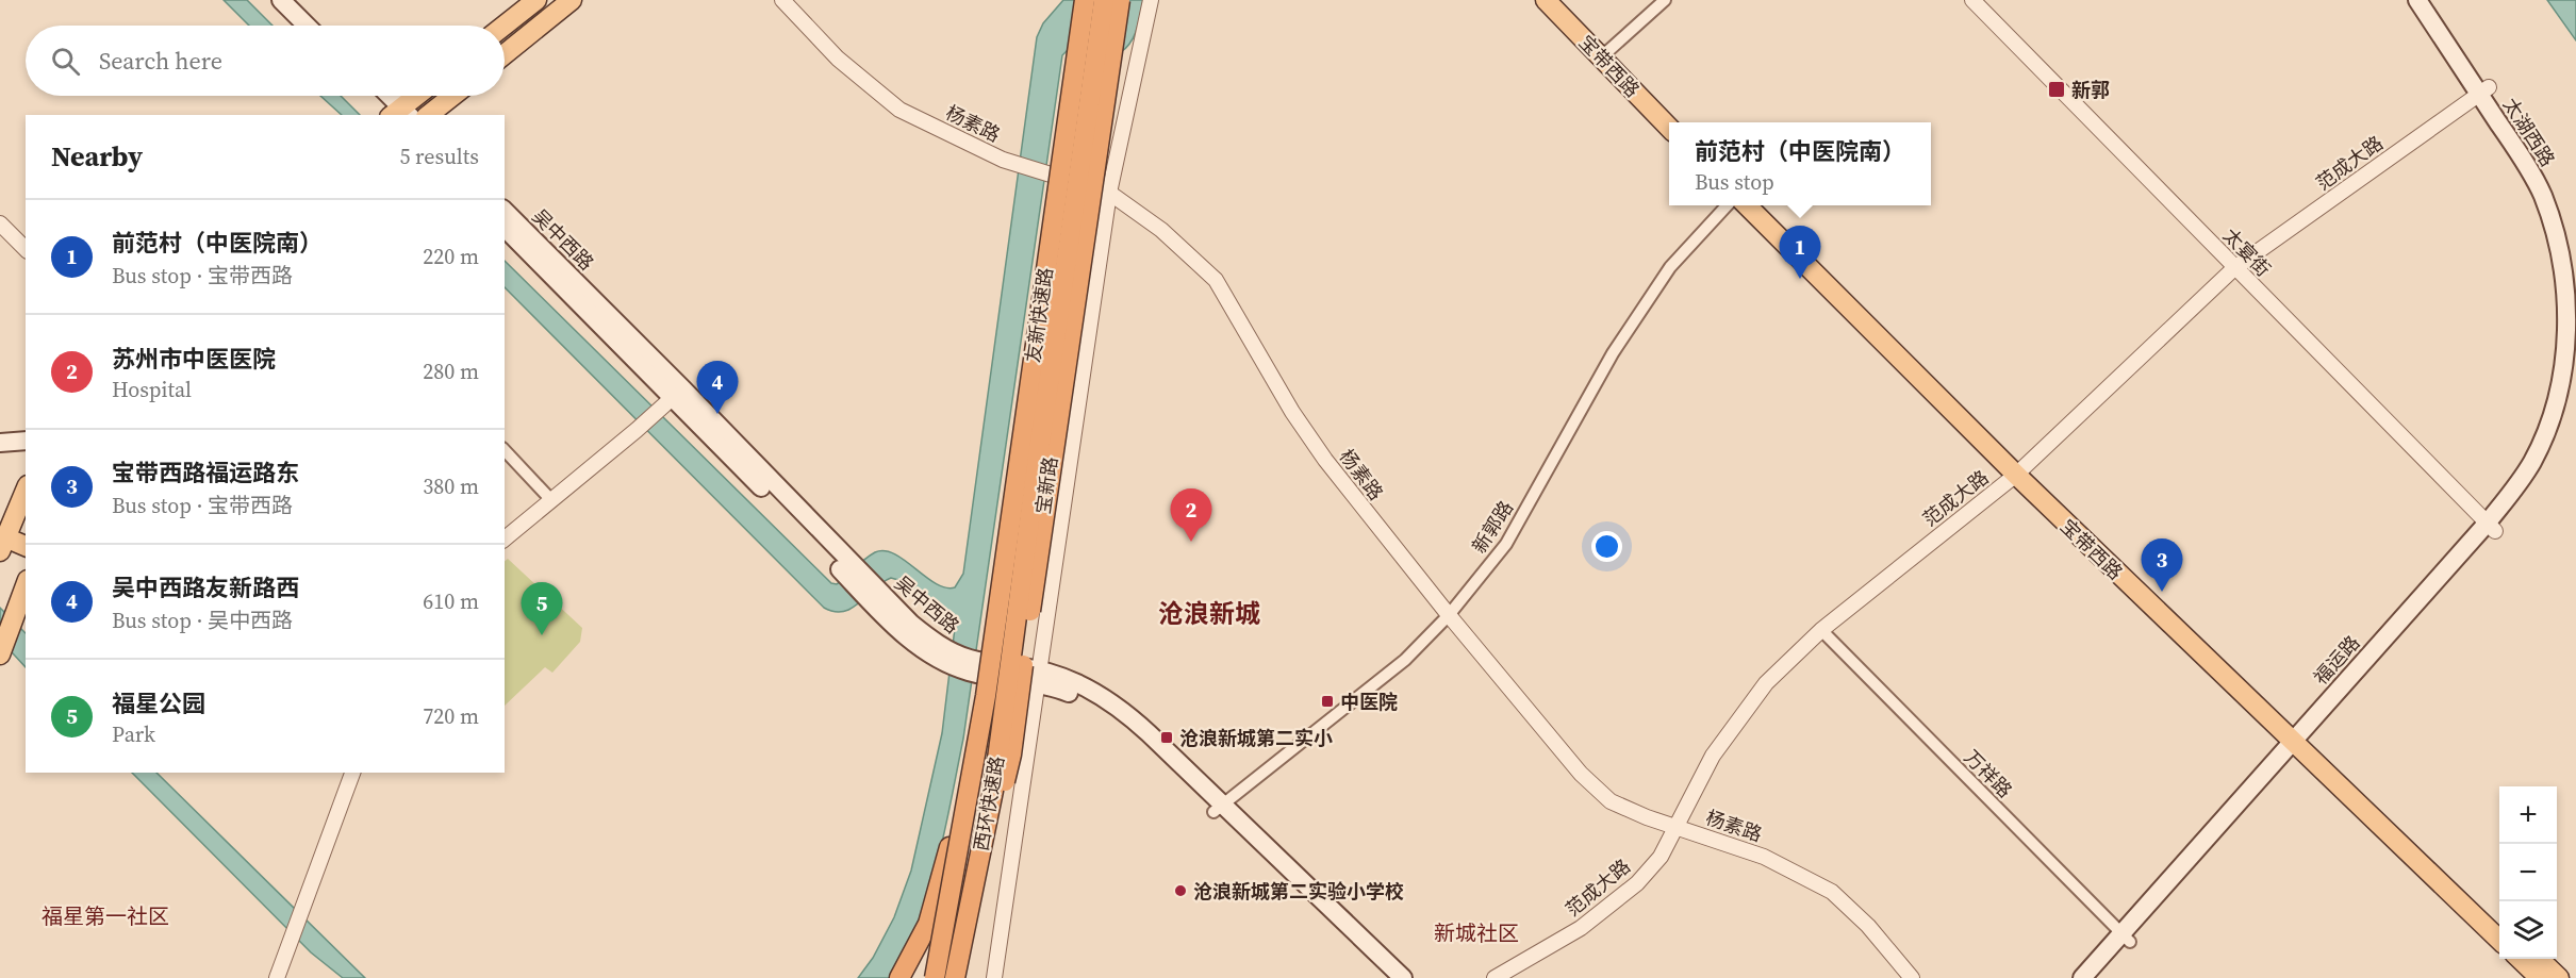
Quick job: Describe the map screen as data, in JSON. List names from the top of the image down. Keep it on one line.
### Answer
{"streets":{"highway":["友新快速路","西环快速路"],"main road":["宝带西路","太湖西路","吴中西路","福运路"],"street":["杨素路","范成大路","太宴街","宝新路","新郭路","万祥路"]},"crossings":[["宝带西路","范成大路"],["宝带西路","福运路"],["杨素路","范成大路"],["杨素路","宝新路"],["杨素路","新郭路"],["太湖西路","范成大路"],["太湖西路","福运路"],["范成大路","太宴街"],["范成大路","万祥路"],["吴中西路","宝新路"],["吴中西路","新郭路"],["太宴街","福运路"],["友新快速路","西环快速路"],["福运路","万祥路"]],"districts":["沧浪新城","福星第一社区","新城社区"],"places":{"transit":["新郭","中医院","沧浪新城第二实小"],"other":["沧浪新城第二实验小学校"]},"page":{"search":"Search here","heading":["Nearby","5 results"],"popup":["前范村（中医院南）","Bus stop"],"list":[{"mark":"1","name":"前范村（中医院南）","note":"Bus stop · 宝带西路","value":"220 m"},{"mark":"2","name":"苏州市中医医院","note":"Hospital","value":"280 m"},{"mark":"3","name":"宝带西路福运路东","note":"Bus stop · 宝带西路","value":"380 m"},{"mark":"4","name":"吴中西路友新路西","note":"Bus stop · 吴中西路","value":"610 m"},{"mark":"5","name":"福星公园","note":"Park","value":"720 m"}],"pins":["1","4","2","3","5"],"map_buttons":["+","−"]}}
